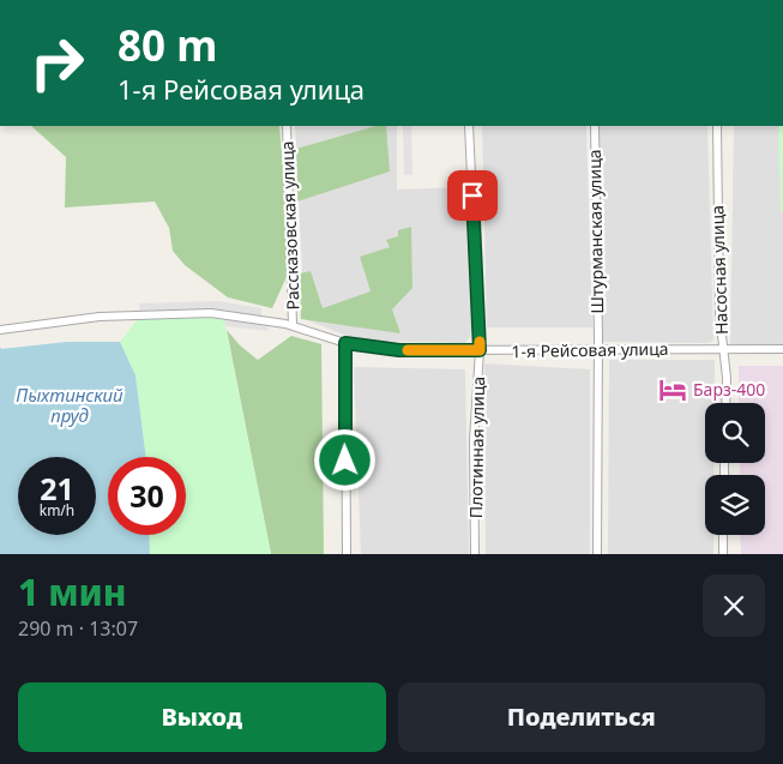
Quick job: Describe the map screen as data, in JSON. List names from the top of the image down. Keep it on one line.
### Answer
{"streets":{"street":["Рассказовская улица","Штурманская улица","Насосная улица","1-я Рейсовая улица","Плотинная улица"]},"crossings":[["Рассказовская улица","1-я Рейсовая улица"],["Штурманская улица","1-я Рейсовая улица"],["Насосная улица","1-я Рейсовая улица"],["1-я Рейсовая улица","Плотинная улица"]],"water":["Пыхтинский пруд"],"places":{"hotel":["Барз-400"]},"page":{"turn":["80 m","1-я Рейсовая улица"],"speed":"21 km/h","limit":"30","heading":["1 мин","290 m · 13:07"],"buttons":["Выход","Поделиться"]}}
